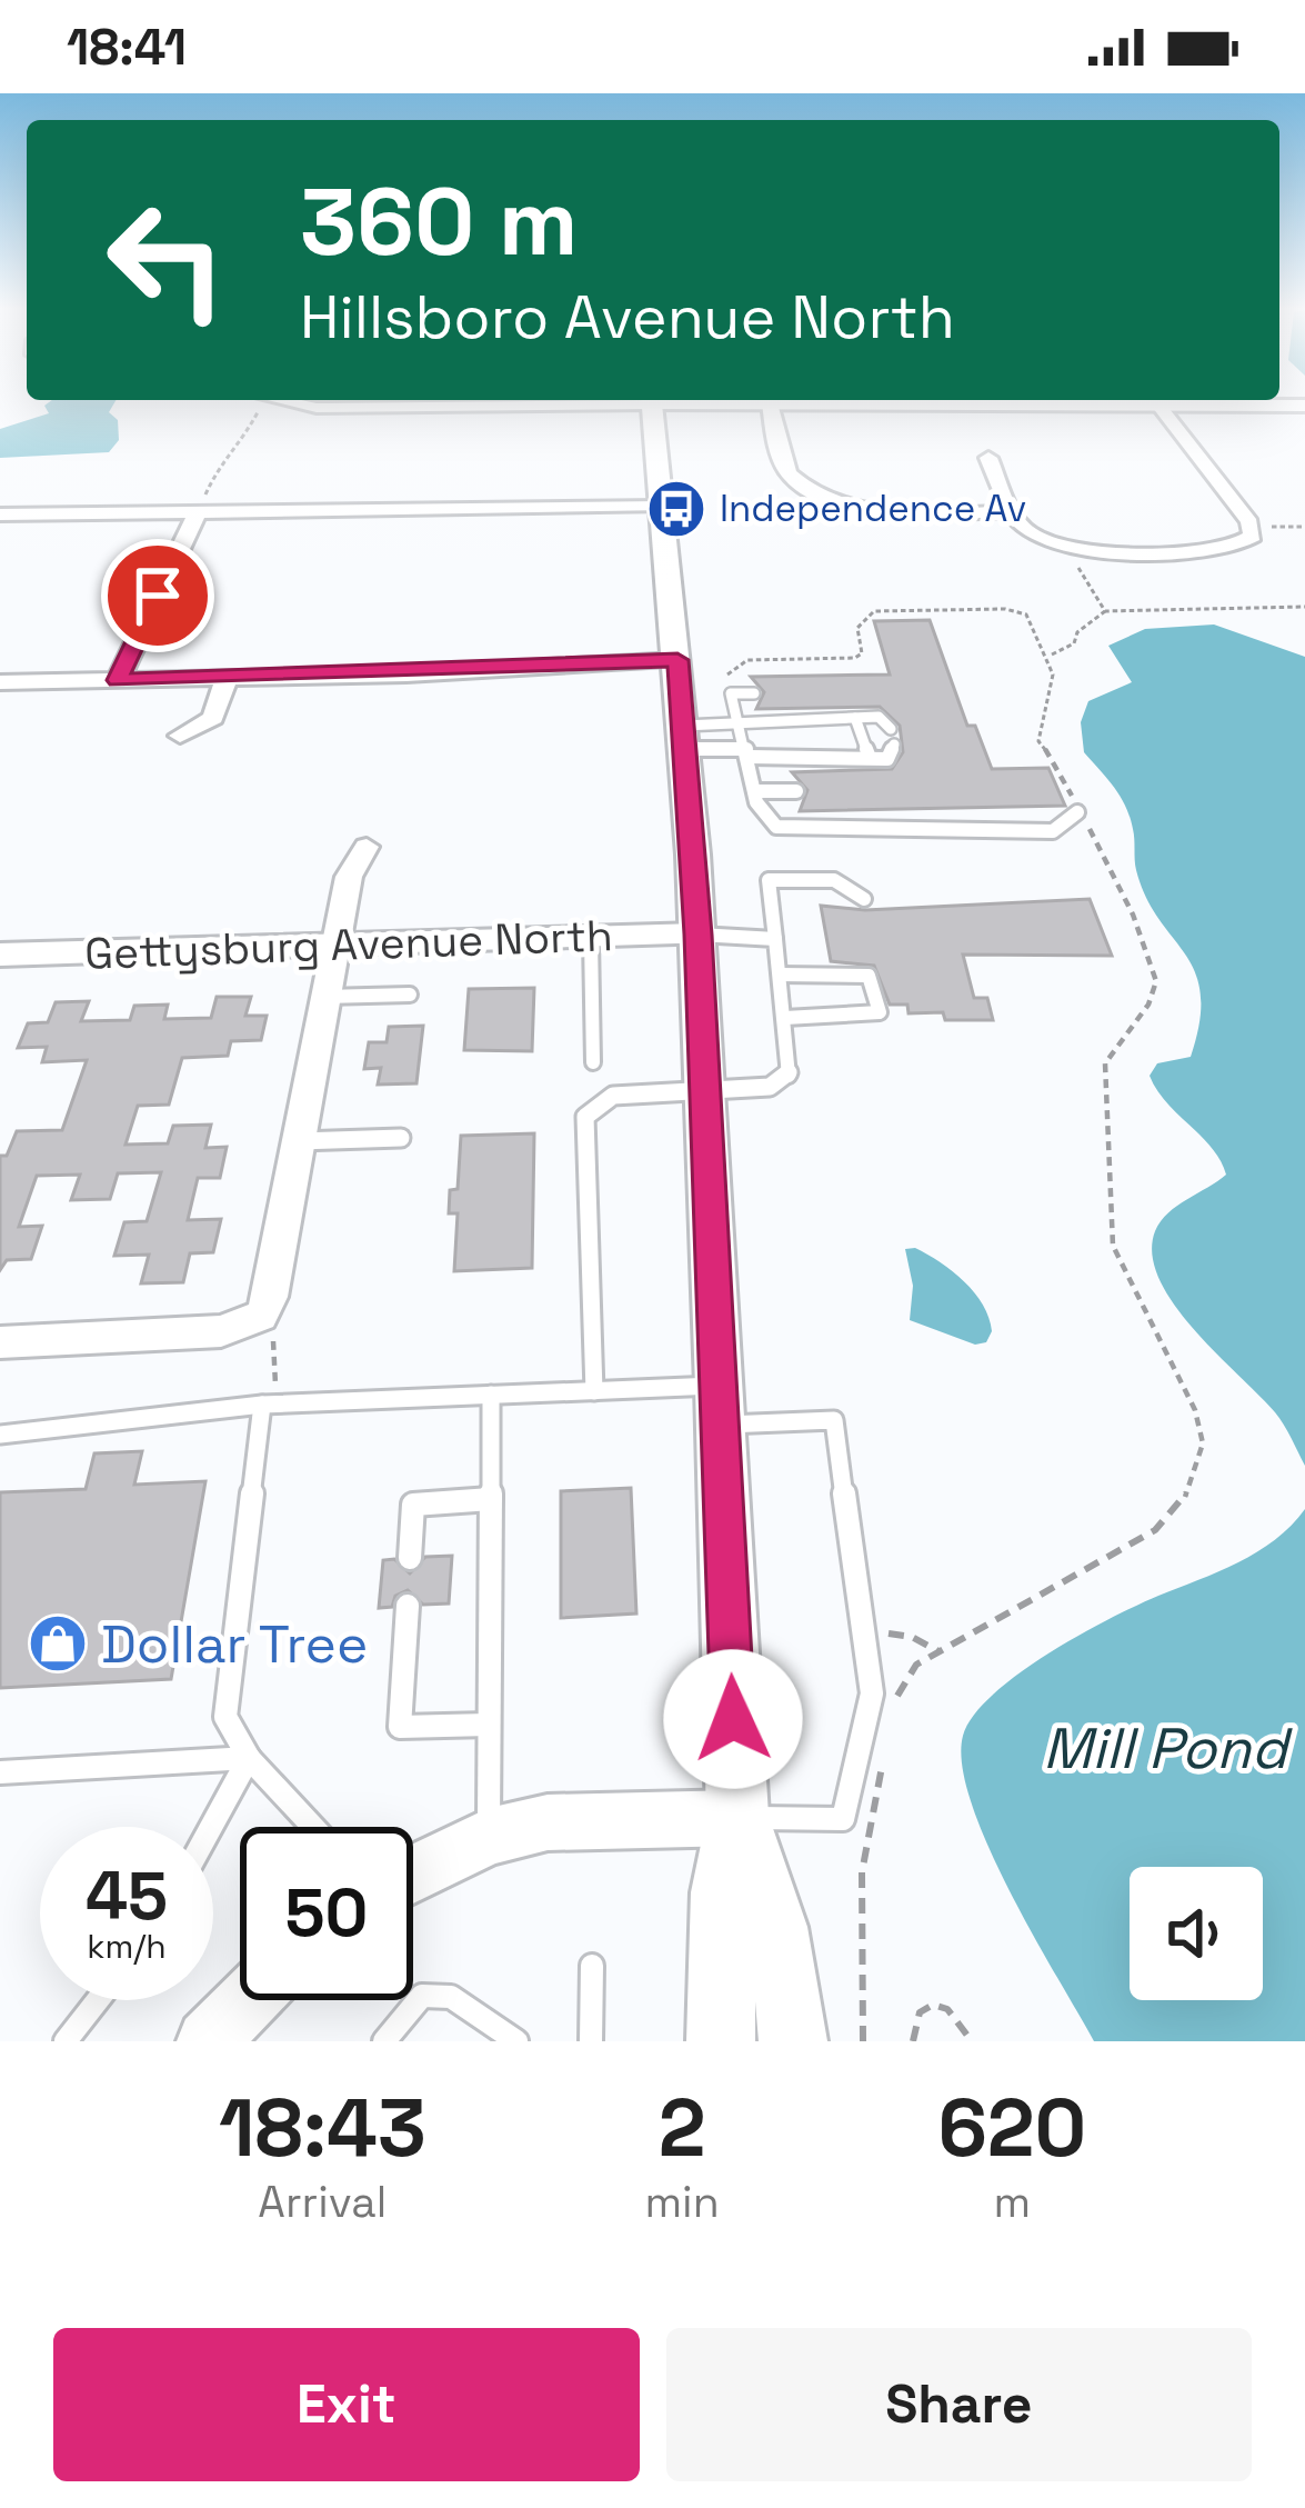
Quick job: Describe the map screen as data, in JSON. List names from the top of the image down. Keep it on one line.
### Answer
{"streets":{"street":["Gettysburg Avenue North"]},"water":["Mill Pond"],"places":{"bus stop":["Independence Av"],"shop":["Dollar Tree"]},"page":{"status":"18:41","turn":["360 m","Hillsboro Avenue North"],"speed":"45 km/h","limit":"50","eta":["18:43","Arrival","2","min","620","m"],"buttons":["Exit","Share"]}}
